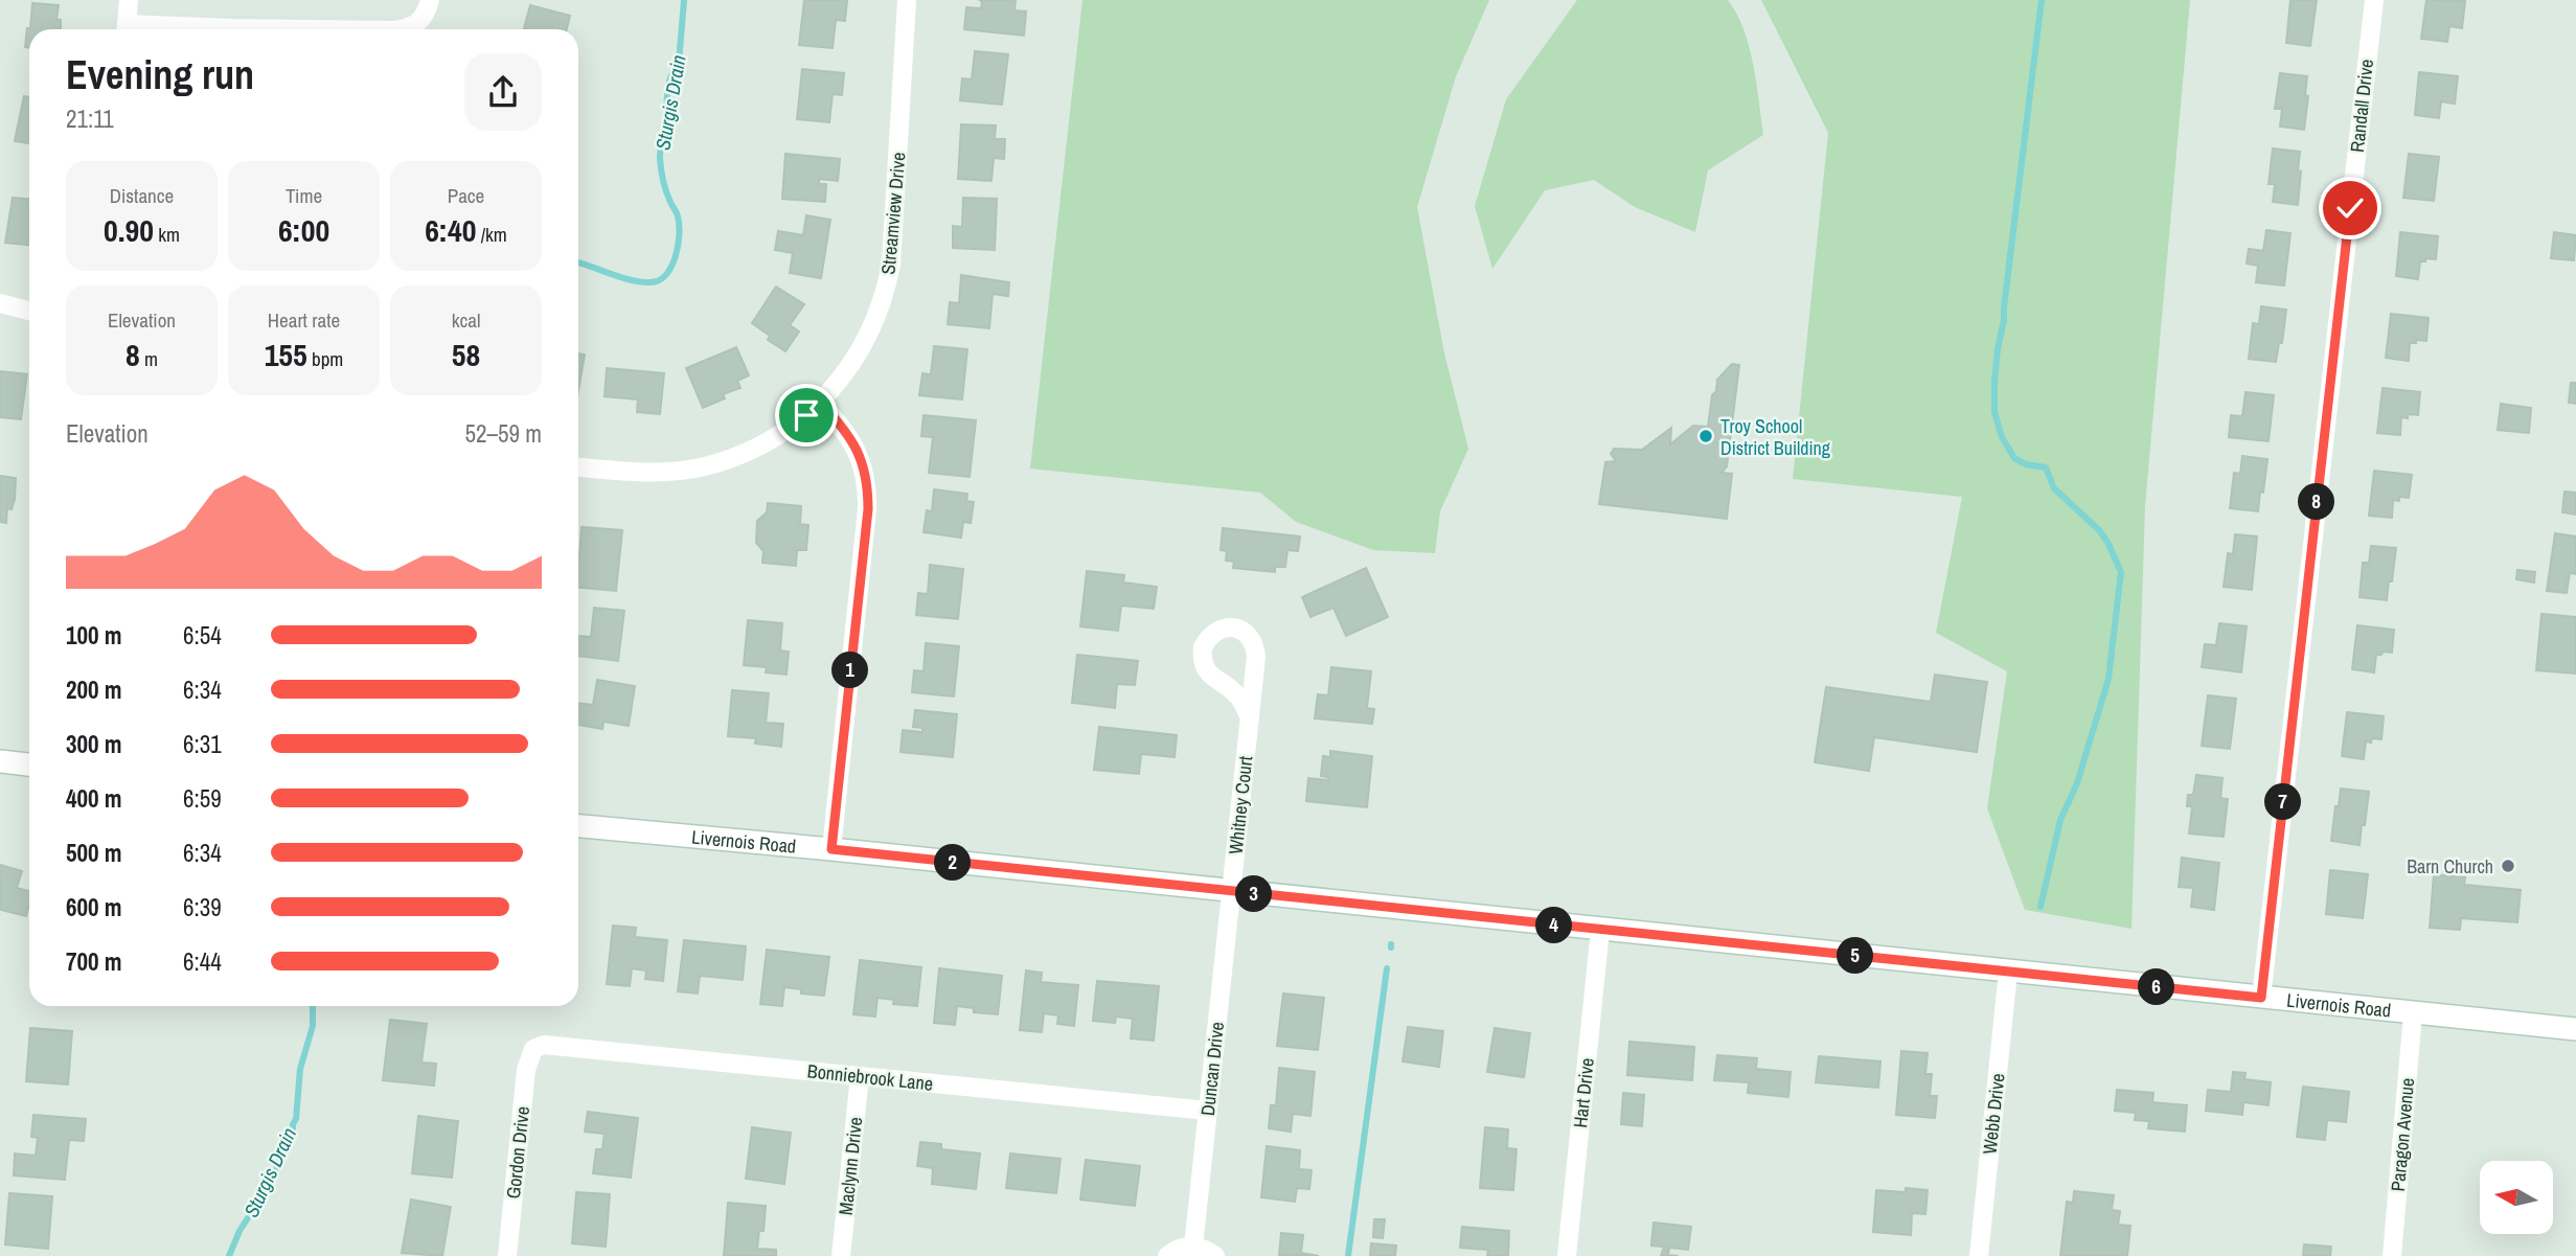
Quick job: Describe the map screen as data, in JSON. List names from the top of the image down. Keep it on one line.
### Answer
{"streets":{"main road":["Livernois Road"],"street":["Randall Drive","Streamview Drive","Whitney Court","Duncan Drive","Bonniebrook Lane","Hart Drive","Webb Drive","Paragon Avenue","Gordon Drive","Maclynn Drive"]},"crossings":[["Randall Drive","Livernois Road"],["Whitney Court","Livernois Road"],["Whitney Court","Duncan Drive"],["Livernois Road","Duncan Drive"],["Livernois Road","Hart Drive"],["Livernois Road","Webb Drive"],["Livernois Road","Paragon Avenue"],["Duncan Drive","Bonniebrook Lane"],["Bonniebrook Lane","Gordon Drive"],["Bonniebrook Lane","Maclynn Drive"]],"water":["Sturgis Drain"],"places":["Troy School District Building","Barn Church"],"north":"left","page":{"heading":["Evening run","21:11"],"stats":[["Distance","0.90 km"],["Time","6:00"],["Pace","6:40 /km"],["Elevation","8 m"],["Heart rate","155 bpm"],["kcal","58"]],"chart":["Elevation","52–59 m"],"pins":["8","1","7","2","3","4","5","6"],"list":[{"name":"100 m","note":"6:54"},{"name":"200 m","note":"6:34"},{"name":"300 m","note":"6:31"},{"name":"400 m","note":"6:59"},{"name":"500 m","note":"6:34"},{"name":"600 m","note":"6:39"},{"name":"700 m","note":"6:44"}]}}
